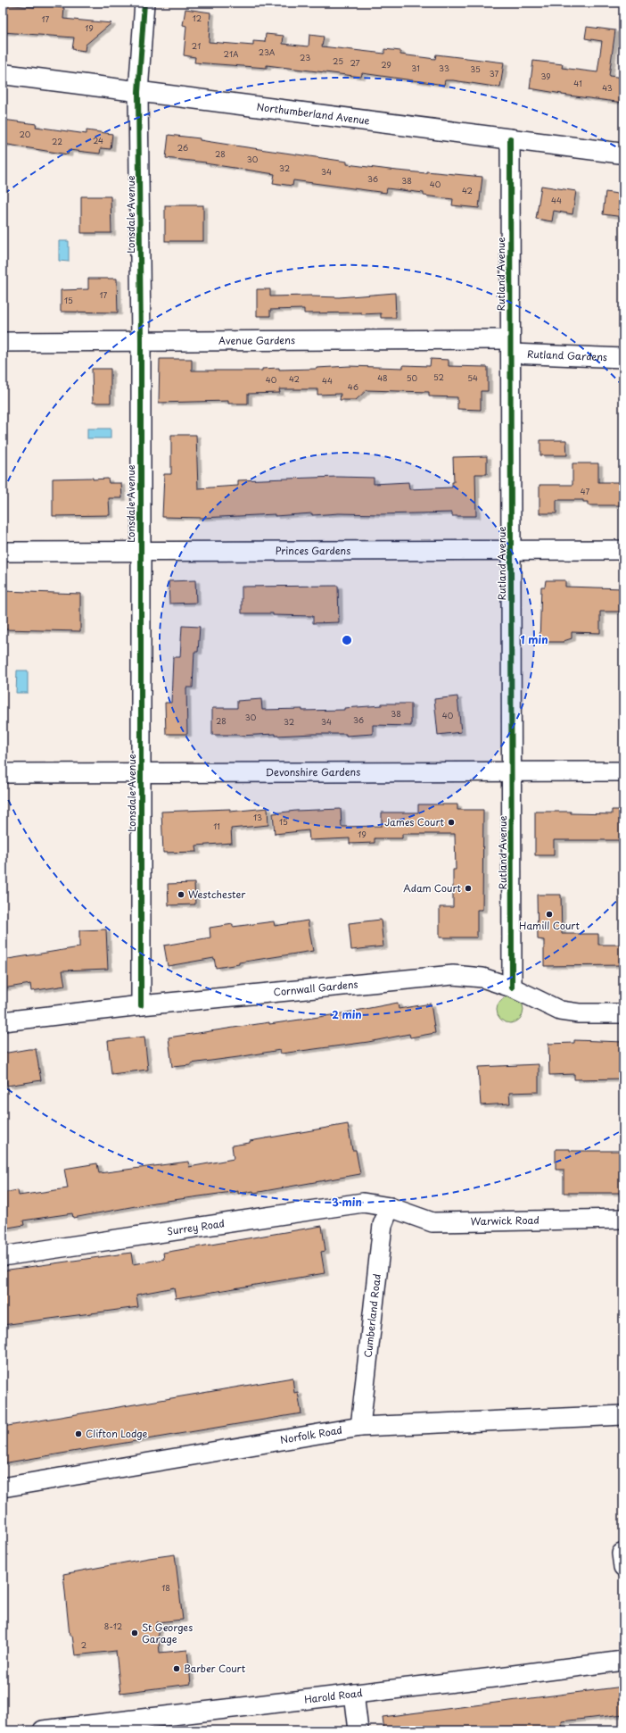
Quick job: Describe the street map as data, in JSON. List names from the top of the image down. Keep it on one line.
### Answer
{"streets":{"street":["Northumberland Avenue","Lonsdale Avenue","Rutland Avenue","Avenue Gardens","Rutland Gardens","Princes Gardens","Devonshire Gardens","Cornwall Gardens","Warwick Road","Surrey Road","Cumberland Road","Norfolk Road","Harold Road"]},"crossings":[["Northumberland Avenue","Lonsdale Avenue"],["Northumberland Avenue","Rutland Avenue"],["Lonsdale Avenue","Avenue Gardens"],["Lonsdale Avenue","Princes Gardens"],["Lonsdale Avenue","Devonshire Gardens"],["Lonsdale Avenue","Cornwall Gardens"],["Rutland Avenue","Avenue Gardens"],["Rutland Avenue","Rutland Gardens"],["Rutland Avenue","Princes Gardens"],["Rutland Avenue","Devonshire Gardens"],["Rutland Avenue","Cornwall Gardens"],["Avenue Gardens","Rutland Gardens"],["Warwick Road","Surrey Road"],["Warwick Road","Cumberland Road"],["Surrey Road","Cumberland Road"],["Cumberland Road","Norfolk Road"]],"places":["James Court","Adam Court","Westchester","Hamill Court","Clifton Lodge","St Georges Garage","Barber Court"],"house_numbers":["12","17","19","21","23A","21A","23","25","27","29","31","33","35","37","39","41","43","20","24","22","26","28","30","32","34","36","38","40","42","44","17","15","52","48","50","54","42","40","44","46","47","38","40","30","36","28","32","34","13","15","11","19","18","8-12","2"],"rings":["1 min","2 min","3 min"]}
